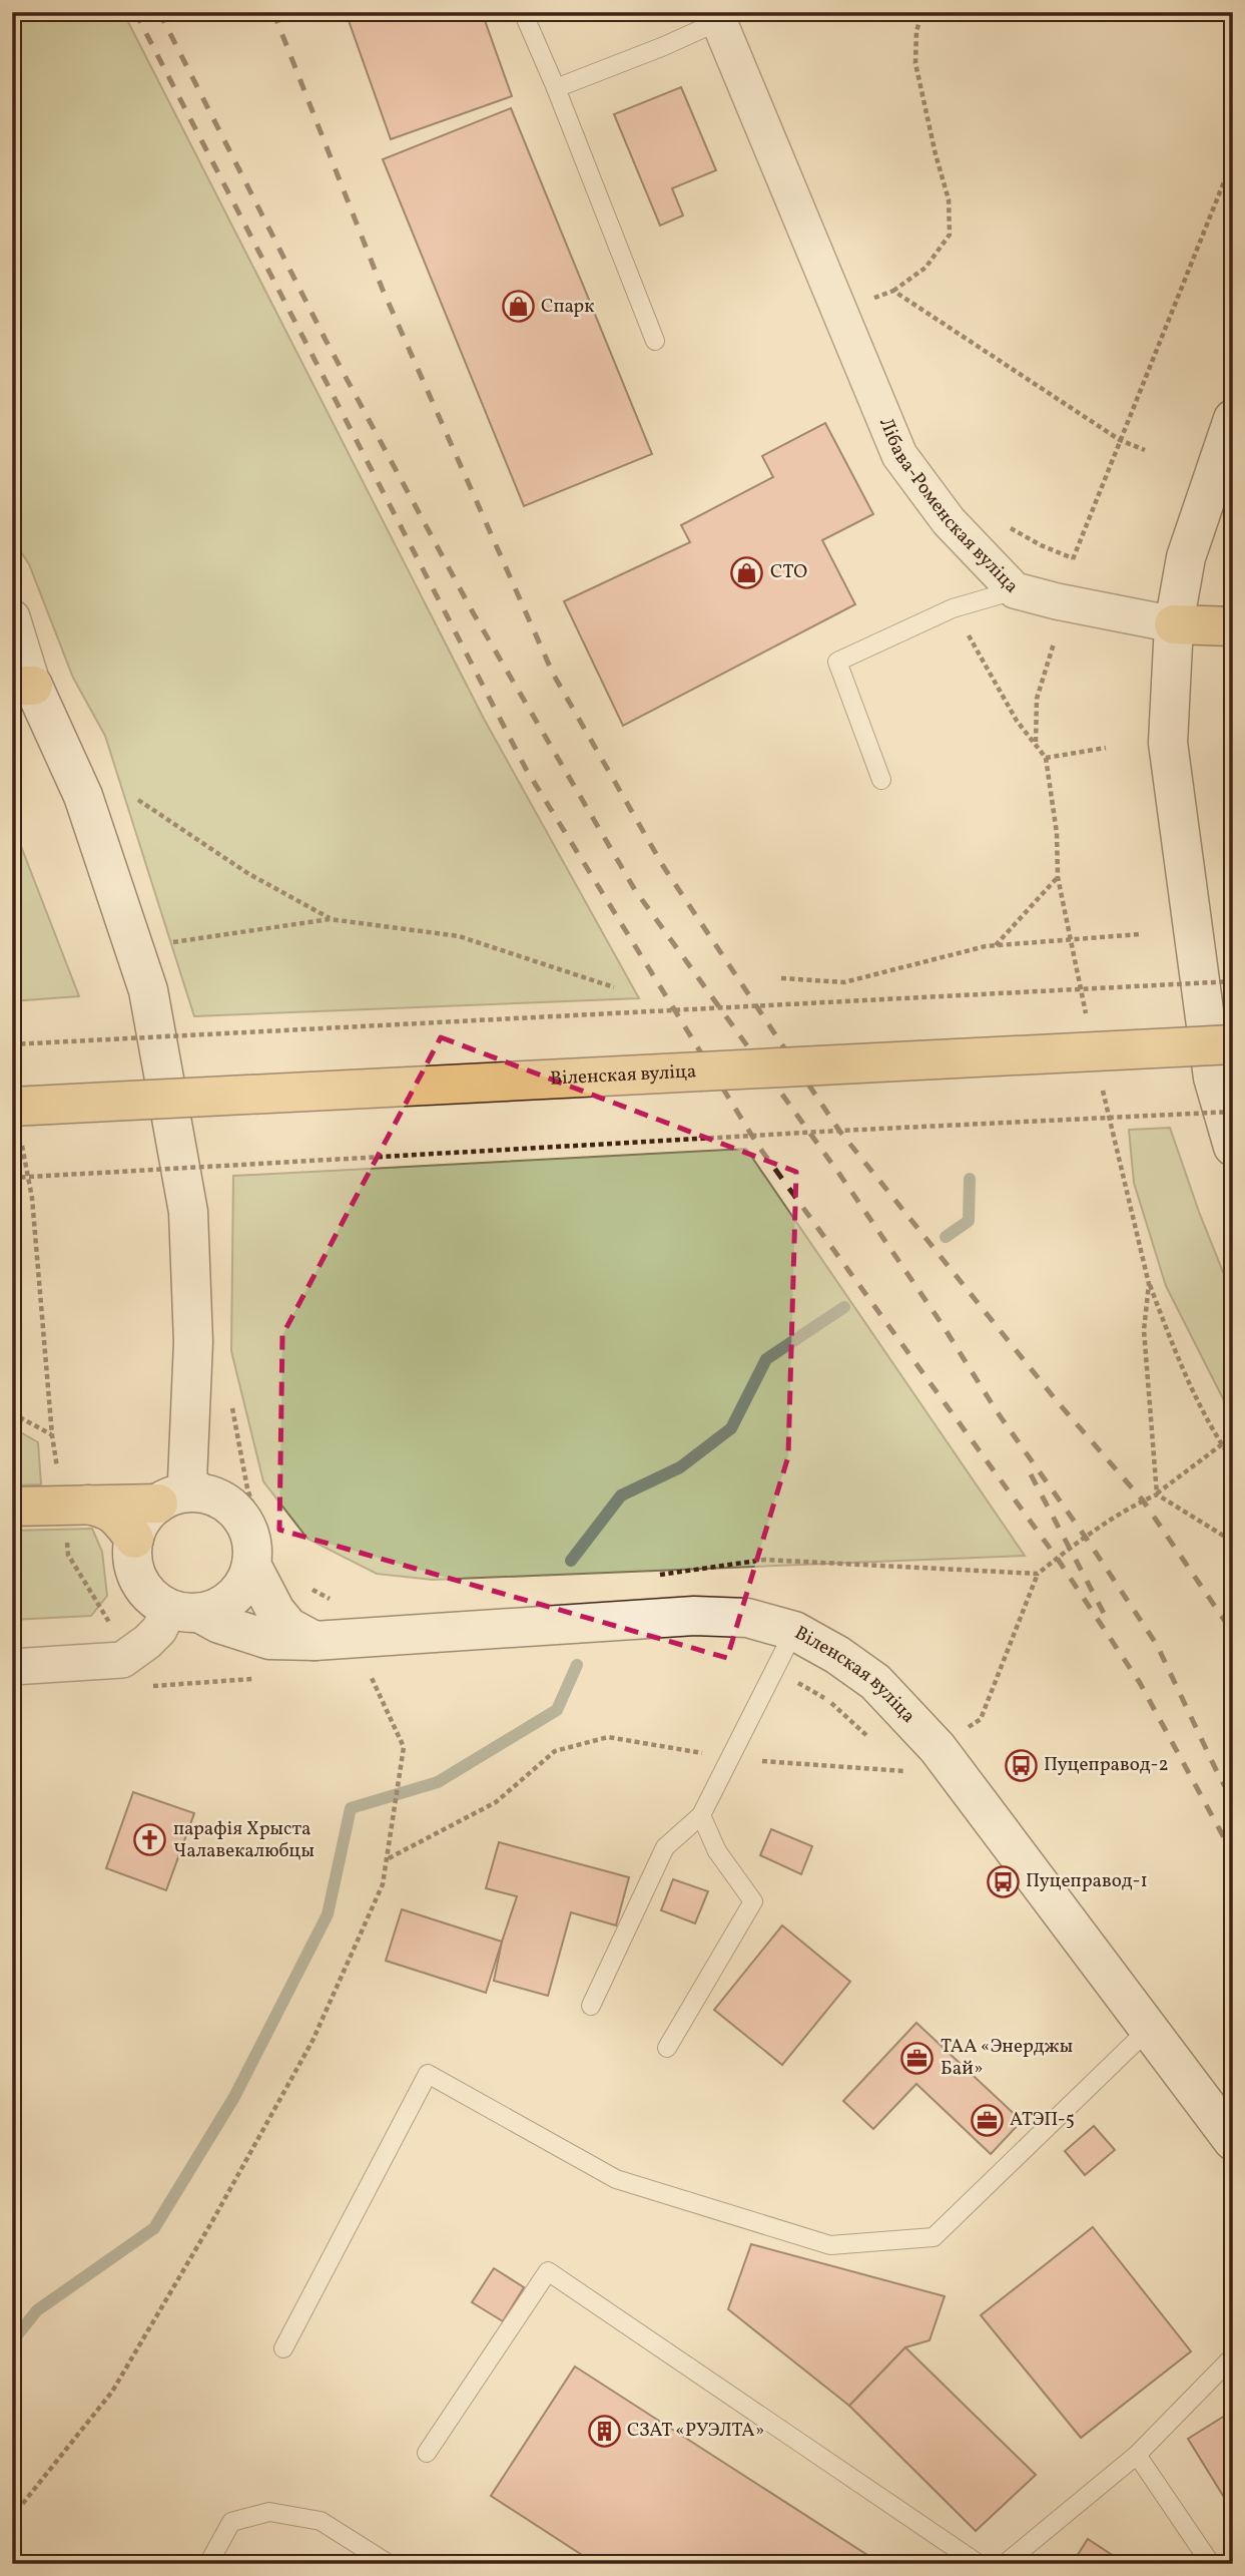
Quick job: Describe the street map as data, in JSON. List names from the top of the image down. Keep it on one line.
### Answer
{"streets":{"main road":["Віленская вуліца"],"street":["Лібава-Роменская вуліца"]},"places":{"shop":["Спарк","СТО"],"bus stop":["Пуцеправод-2","Пуцеправод-1"],"church":["парафія Хрыста Чалавекалюбцы"],"office":["ТАА «Энерджы Бай»","АТЭП-5"],"building":["СЗАТ «РУЭЛТА»"]}}
